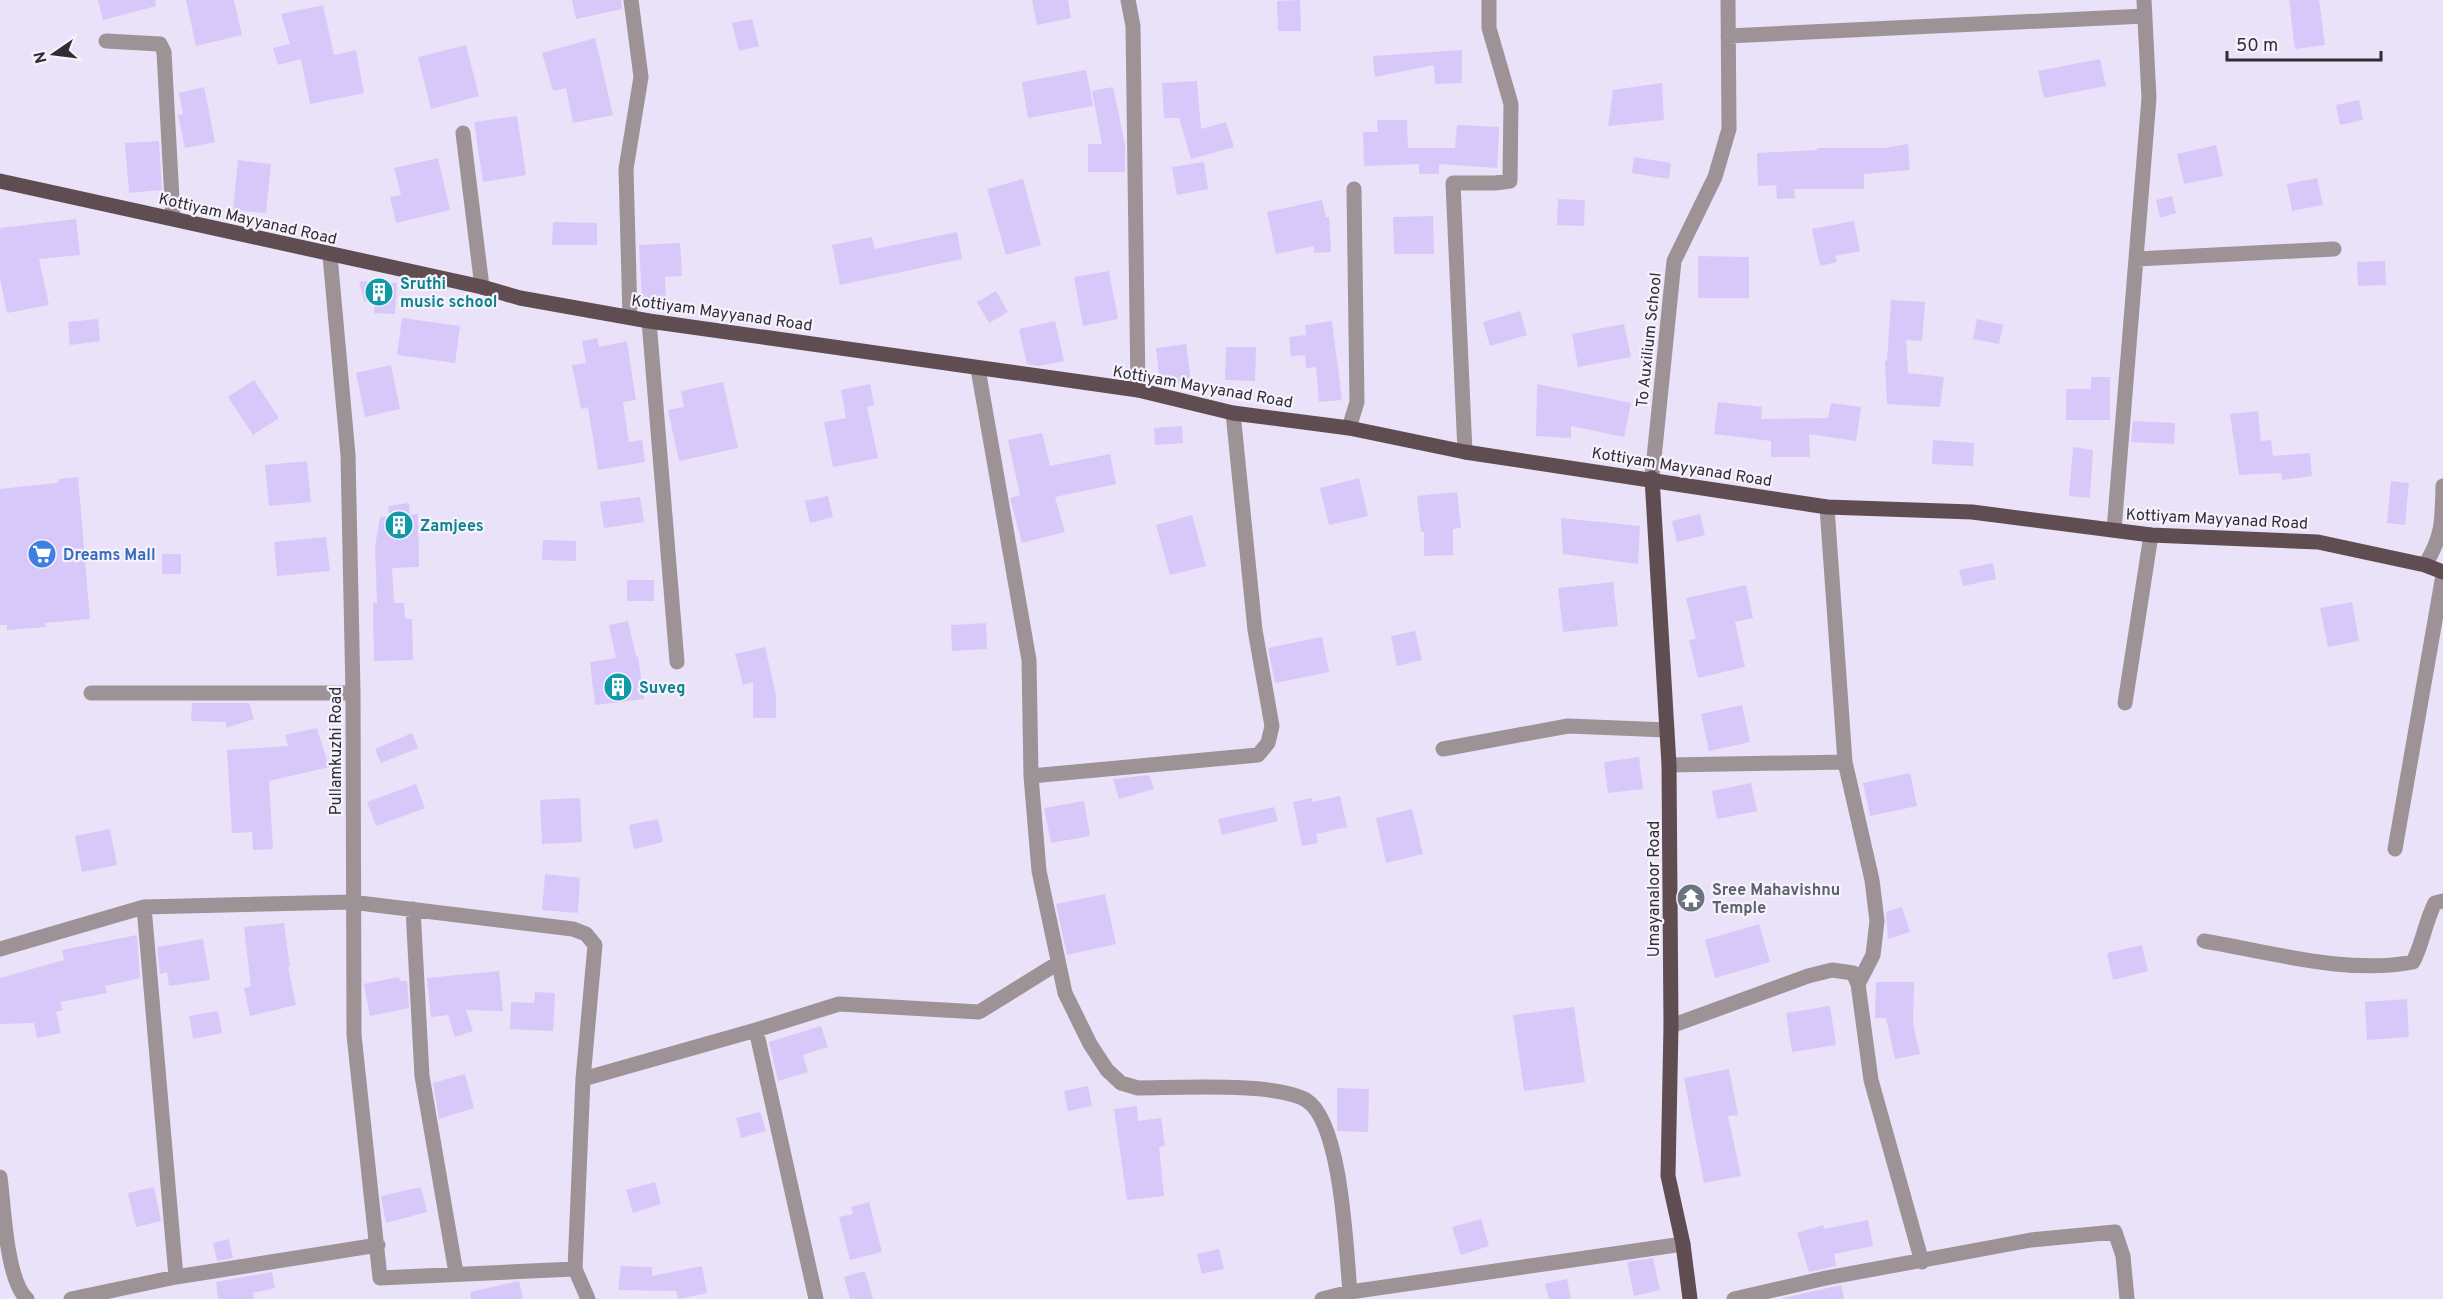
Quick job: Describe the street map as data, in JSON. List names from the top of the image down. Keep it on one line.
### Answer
{"streets":{"main road":["Kottiyam Mayyanad Road","Umayanaloor Road"],"street":["To Auxilium School","Pullamkuzhi Road"]},"crossings":[["Kottiyam Mayyanad Road","To Auxilium School"],["Kottiyam Mayyanad Road","Pullamkuzhi Road"],["Kottiyam Mayyanad Road","Umayanaloor Road"],["To Auxilium School","Umayanaloor Road"]],"places":{"building":["Sruthi music school","Zamjees","Suveg"],"supermarket":["Dreams Mall"],"temple":["Sree Mahavishnu Temple"]},"scale_bar":"50 m","north":"left"}
